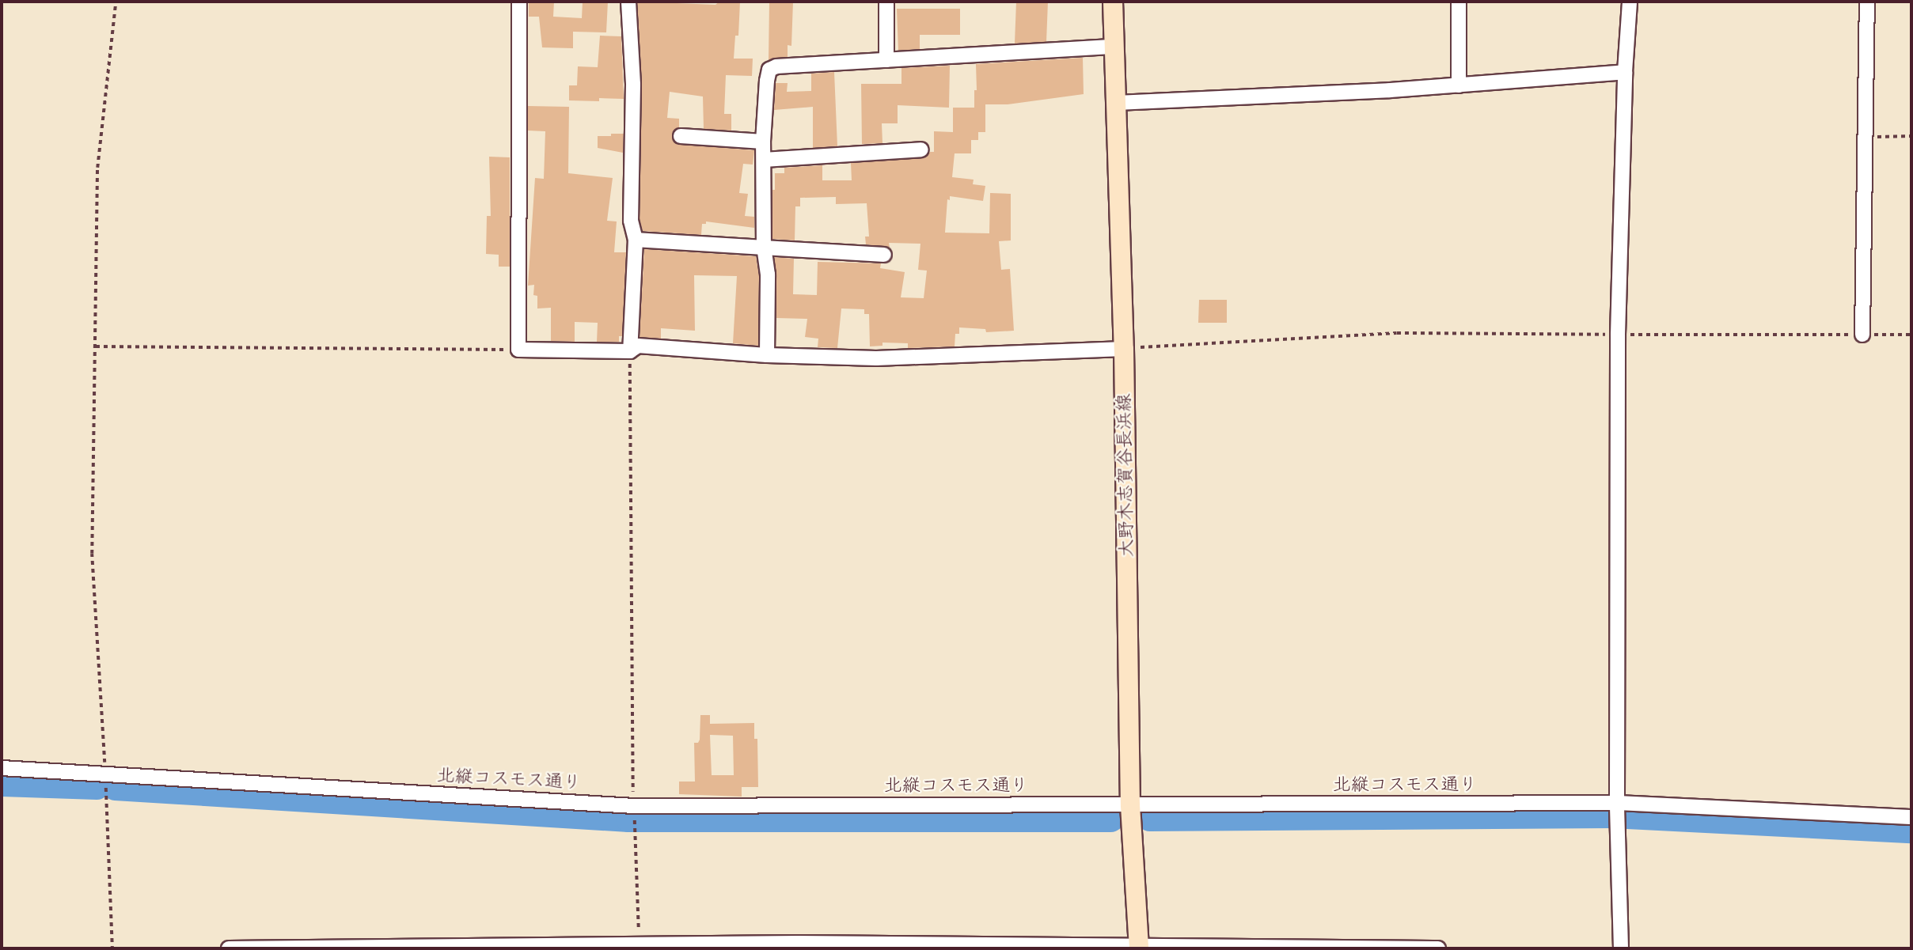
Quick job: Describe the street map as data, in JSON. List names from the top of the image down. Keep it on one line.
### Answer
{"streets":{"main road":["大野木志賀谷長浜線"],"street":["北縦コスモス通り"]},"crossings":[["大野木志賀谷長浜線","北縦コスモス通り"]]}
